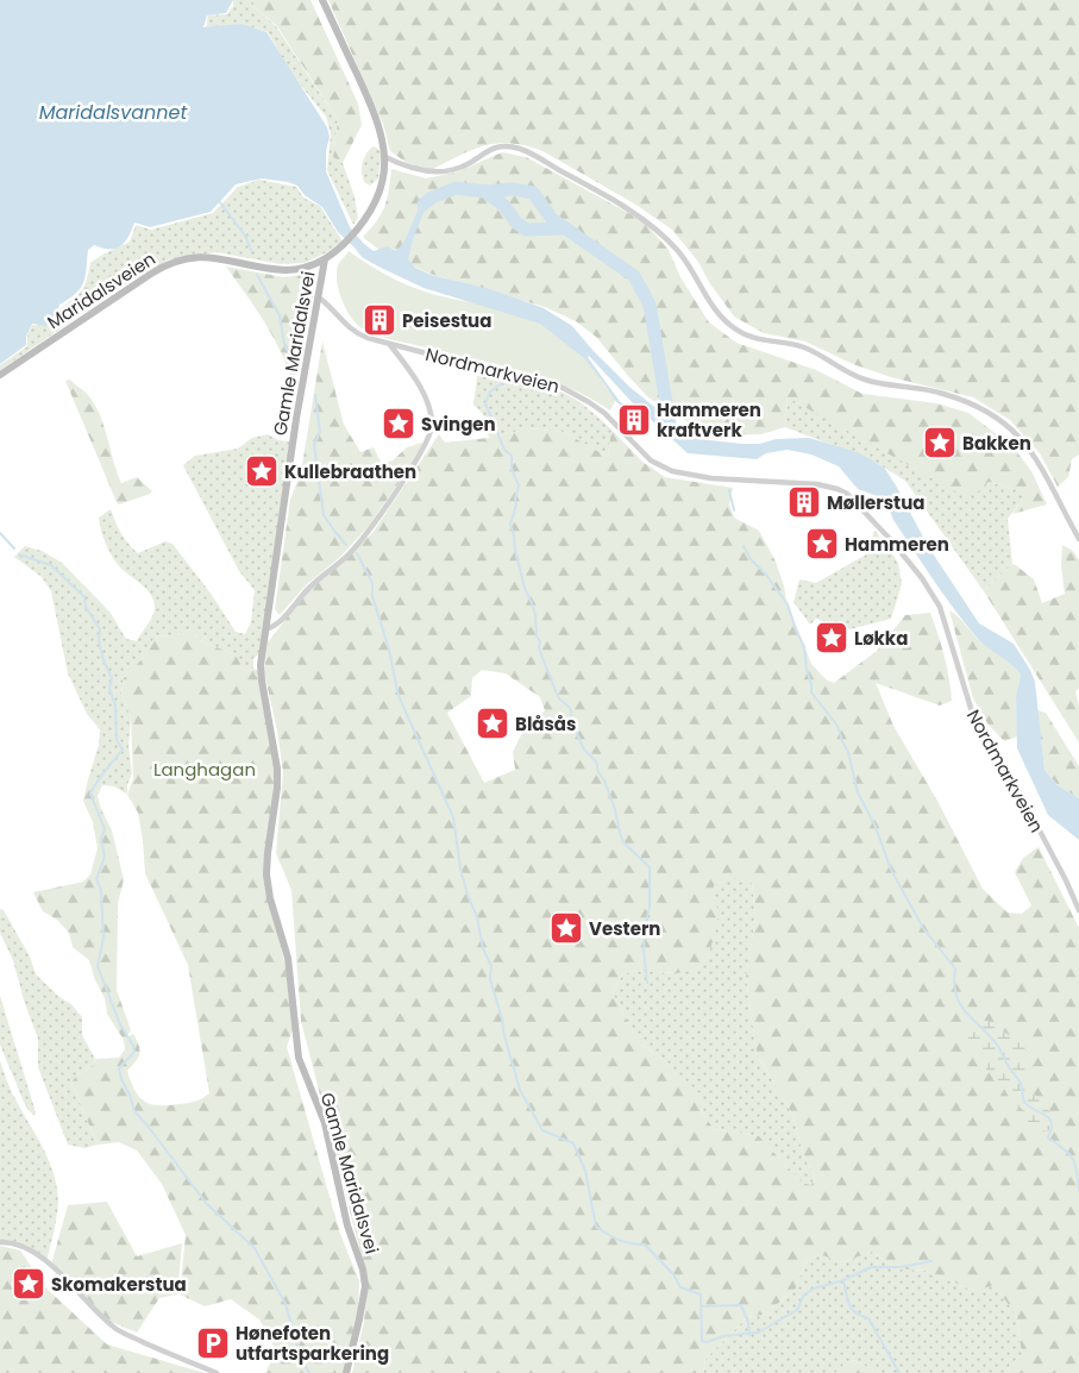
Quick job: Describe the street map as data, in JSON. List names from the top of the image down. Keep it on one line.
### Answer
{"streets":{"street":["Maridalsveien","Gamle Maridalsvei","Nordmarkveien"]},"crossings":[["Maridalsveien","Gamle Maridalsvei"],["Gamle Maridalsvei","Nordmarkveien"]],"water":["Maridalsvannet"],"parks":["Langhagan"],"places":{"building":["Peisestua","Hammeren kraftverk","Møllerstua"],"place":["Svingen","Bakken","Kullebraathen","Hammeren","Løkka","Blåsås","Vestern","Skomakerstua"],"parking":["Hønefoten utfartsparkering"]}}
